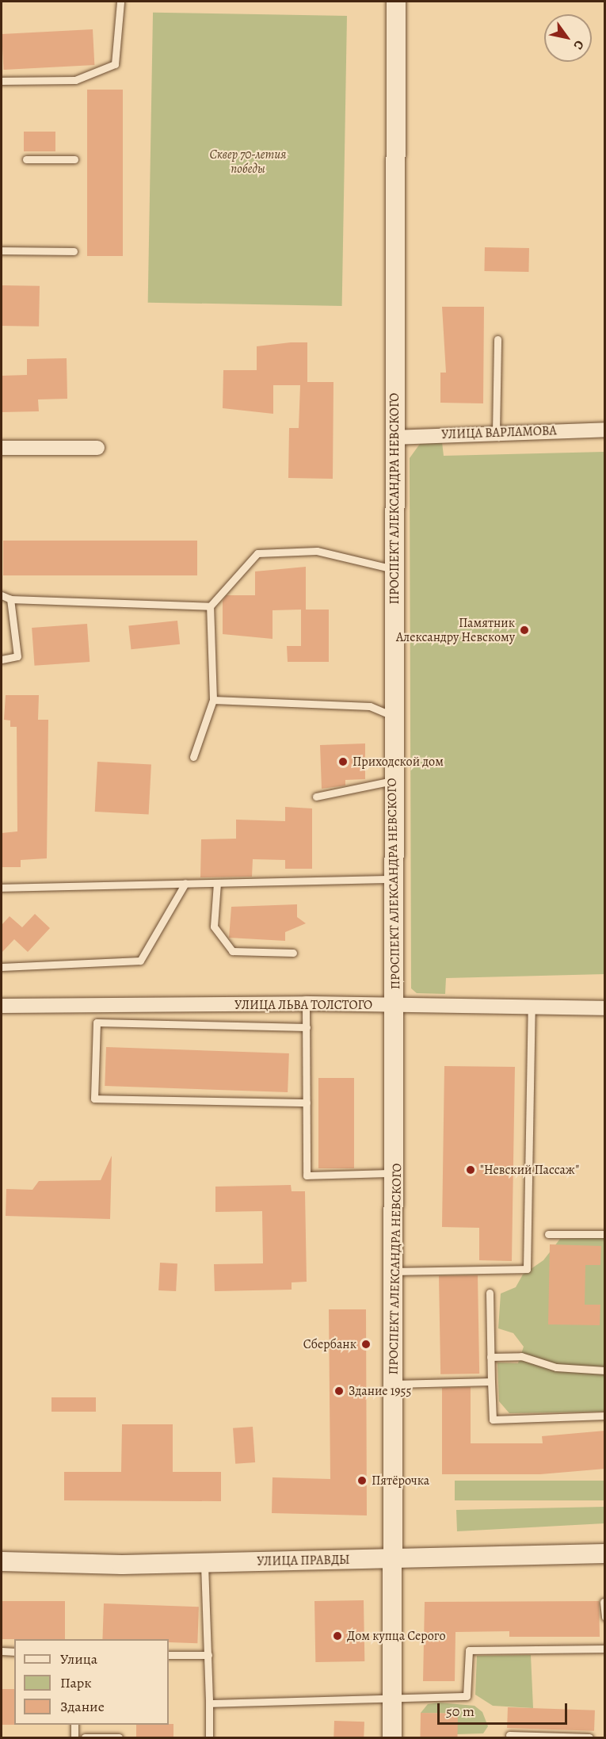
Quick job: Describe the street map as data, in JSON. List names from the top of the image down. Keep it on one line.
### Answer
{"streets":{"main road":["ПРОСПЕКТ АЛЕКСАНДРА НЕВСКОГО","УЛИЦА ПРАВДЫ"],"street":["УЛИЦА ВАРЛАМОВА","УЛИЦА ЛЬВА ТОЛСТОГО"]},"crossings":[["УЛИЦА ВАРЛАМОВА","ПРОСПЕКТ АЛЕКСАНДРА НЕВСКОГО"],["ПРОСПЕКТ АЛЕКСАНДРА НЕВСКОГО","УЛИЦА ЛЬВА ТОЛСТОГО"],["ПРОСПЕКТ АЛЕКСАНДРА НЕВСКОГО","УЛИЦА ПРАВДЫ"]],"parks":["Сквер 70-летия победы"],"places":["Памятник Александру Невскому","Приходской дом","\"Невский Пассаж\"","Сбербанк","Здание 1955","Пятёрочка","Дом купца Серого"],"legend":["Улица","Парк","Здание"],"scale_bar":"50 m","north":"bottom right"}
